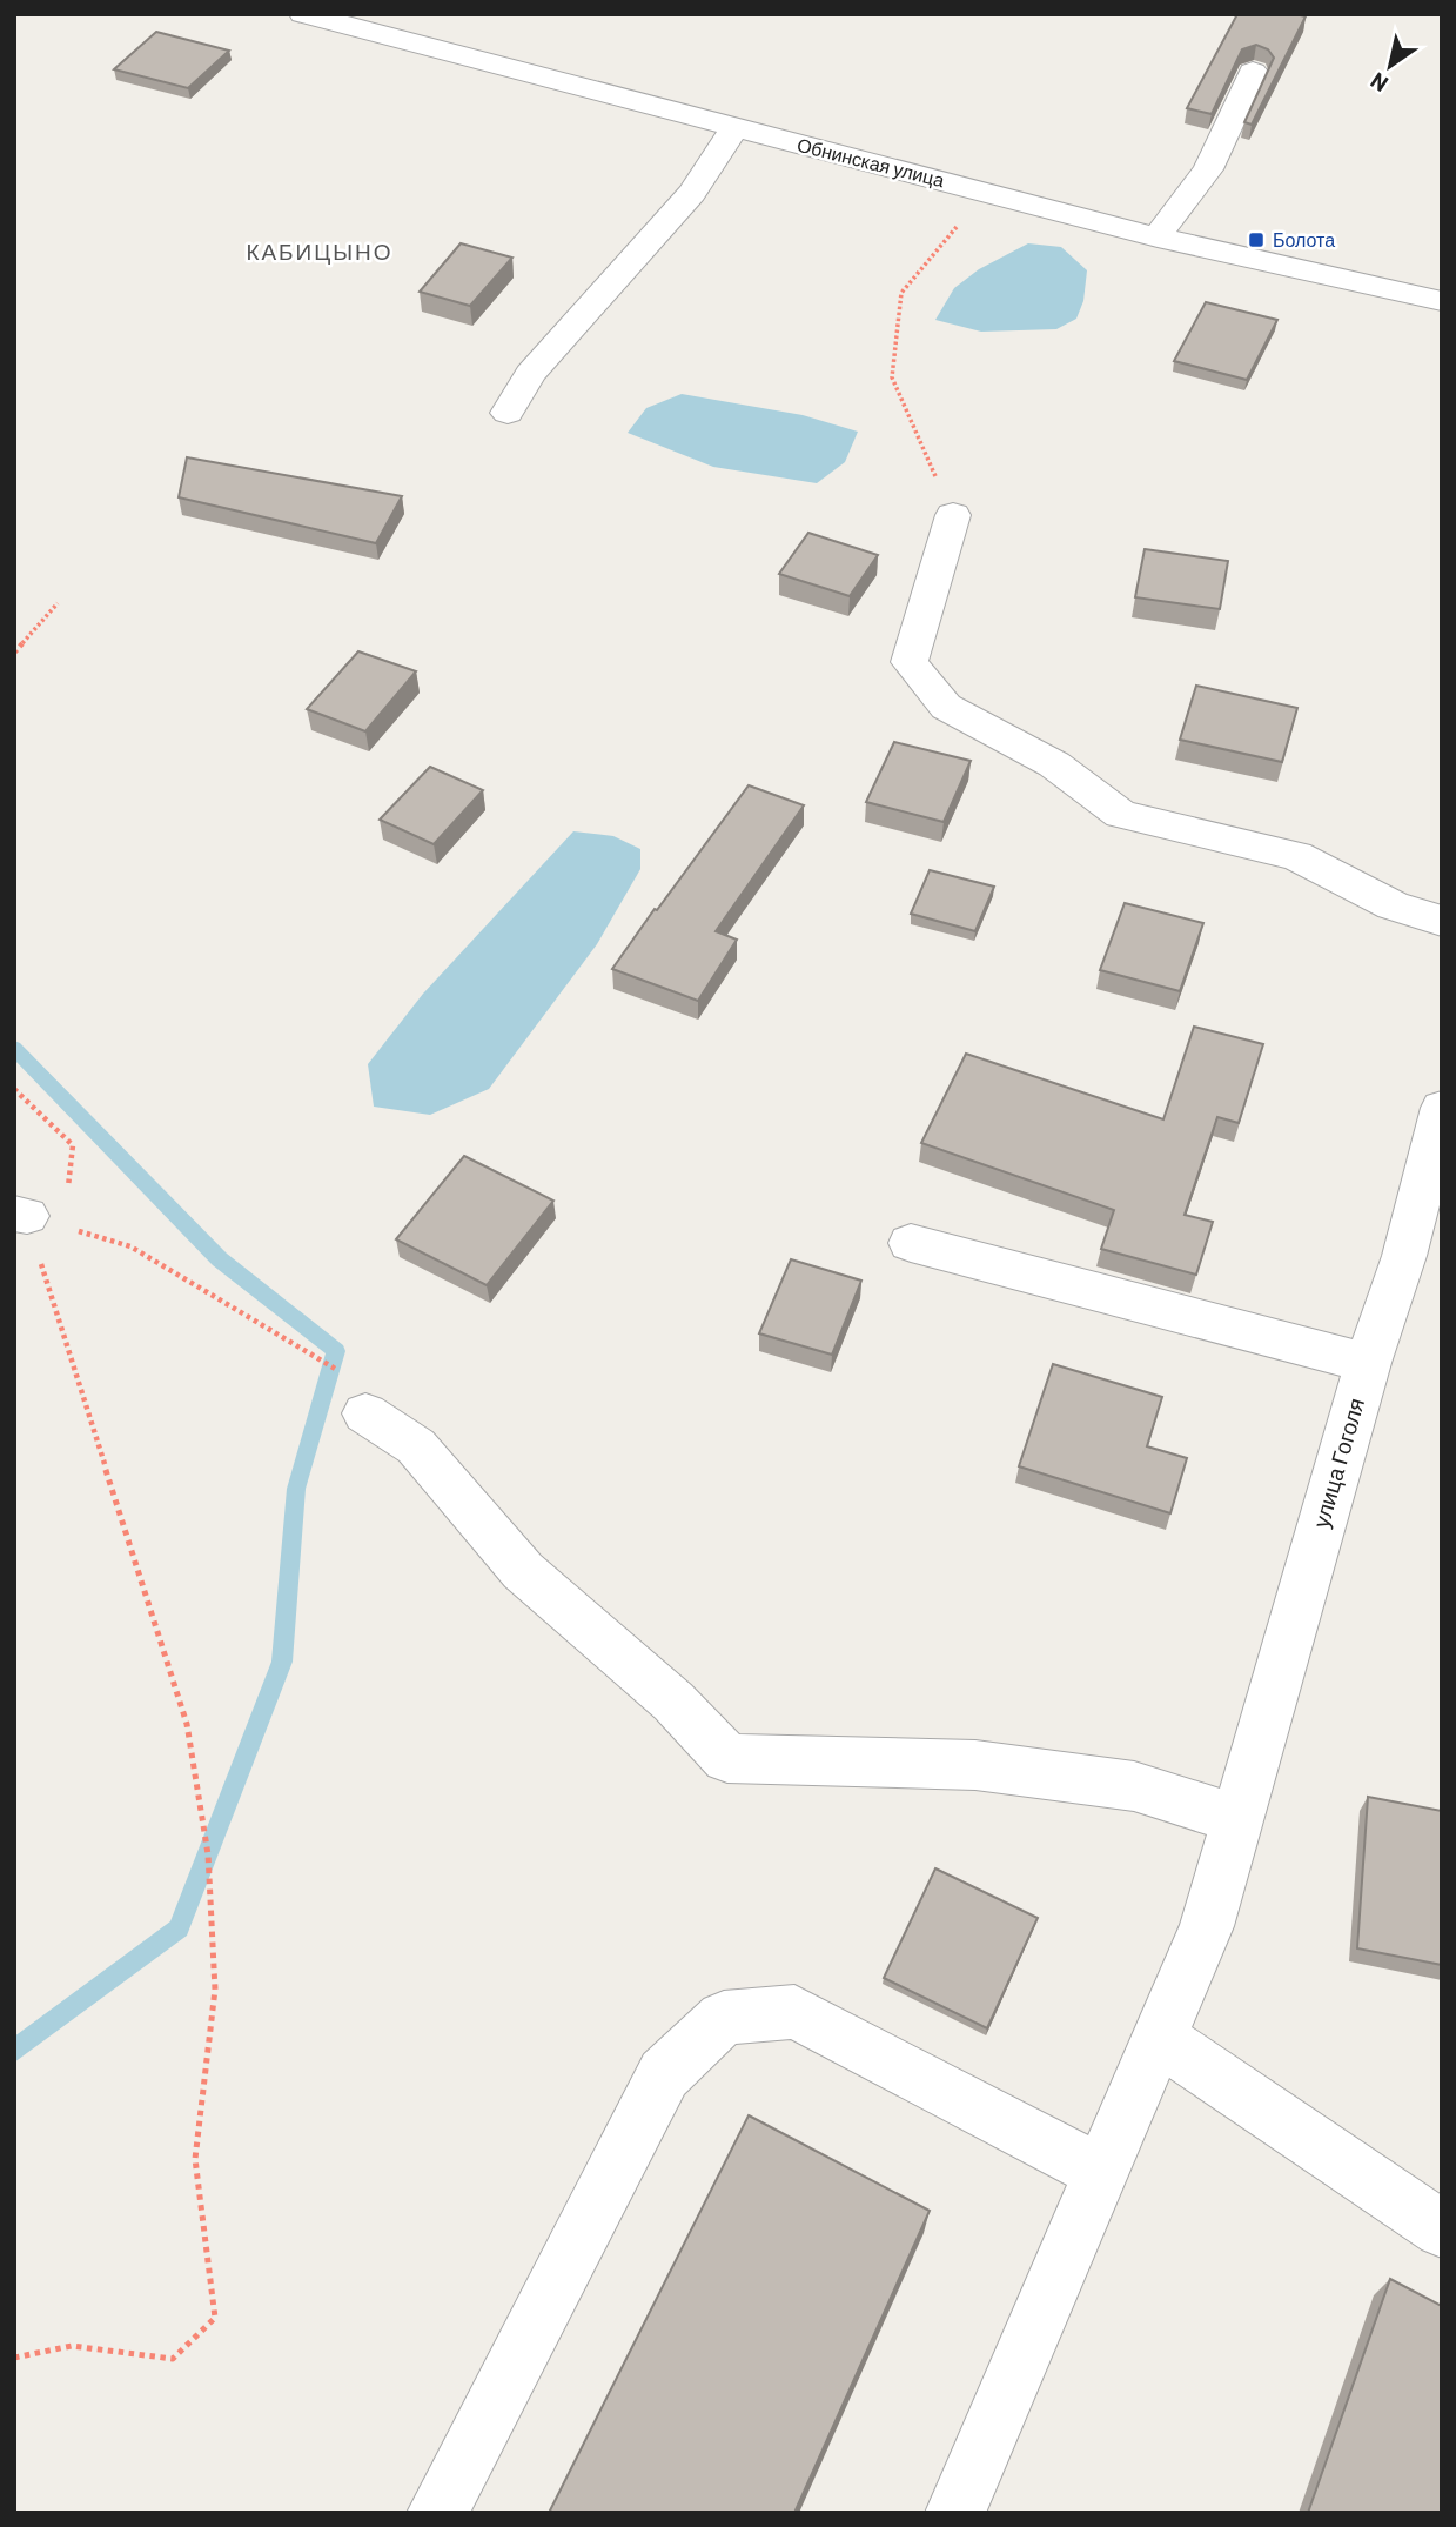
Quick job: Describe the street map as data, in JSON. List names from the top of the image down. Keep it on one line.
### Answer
{"streets":{"street":["Обнинская улица","улица Гоголя"]},"districts":["КАБИЦЫНО"],"places":{"transit":["Болота"]},"north":"bottom left"}
